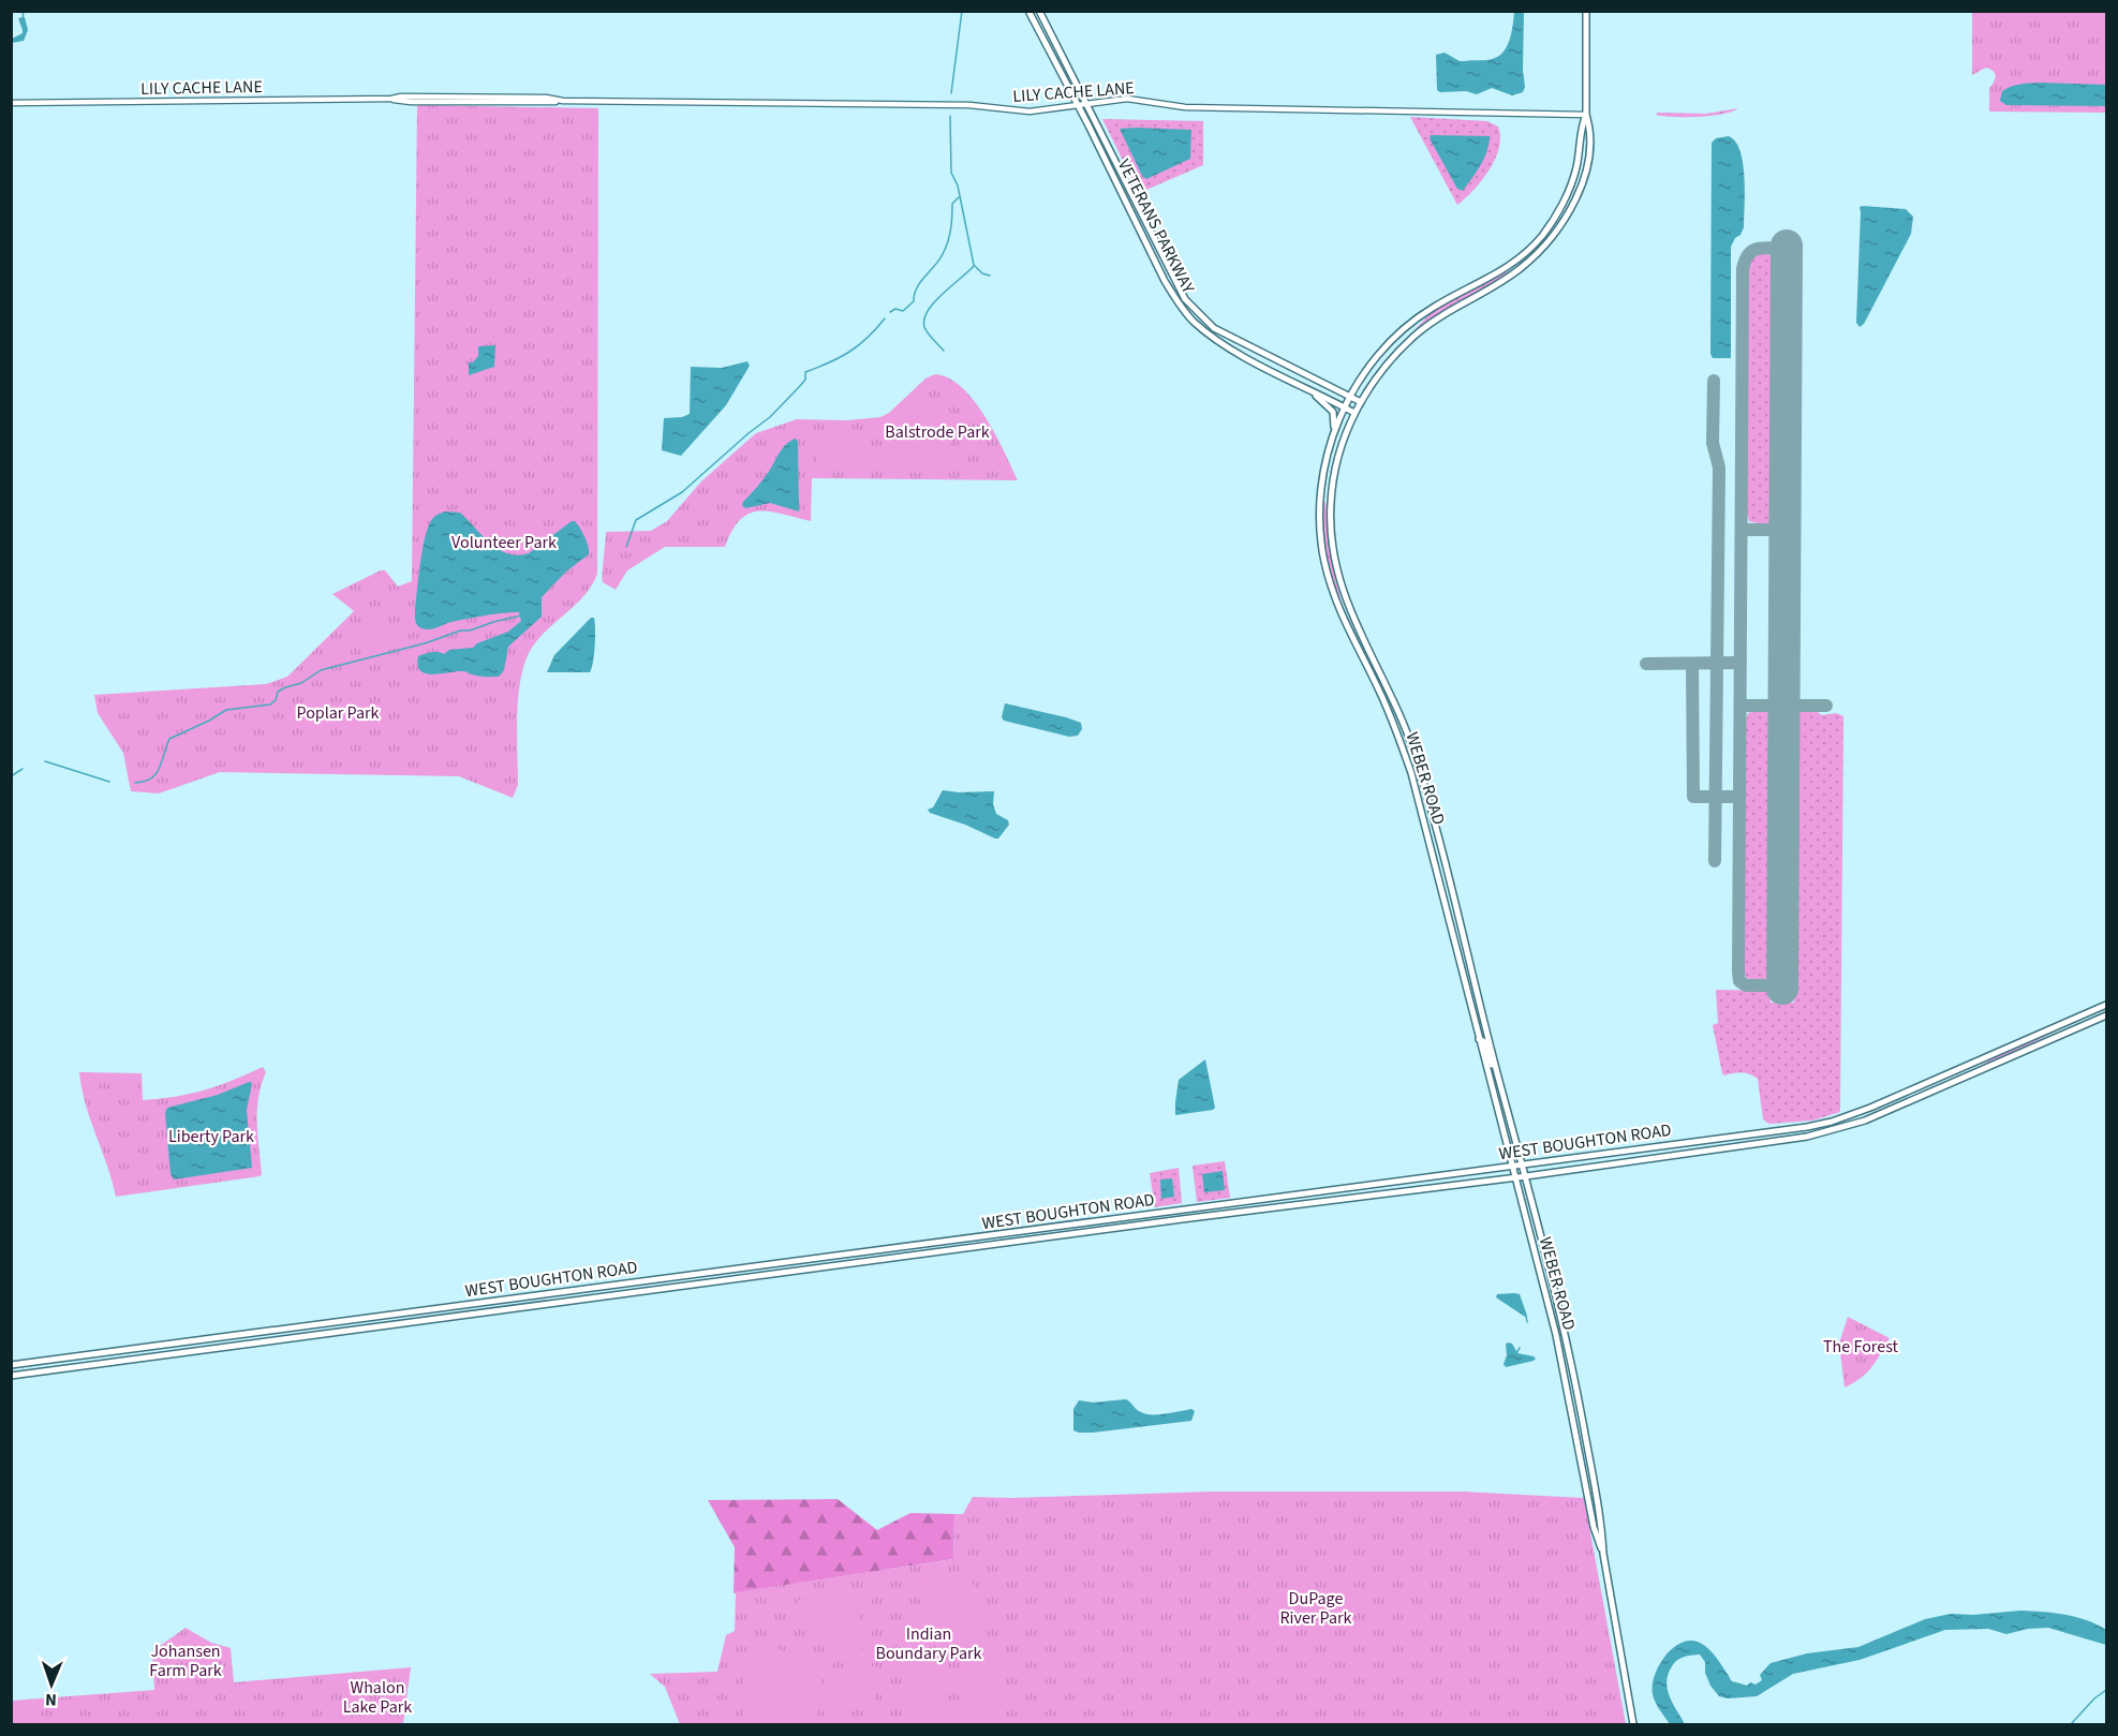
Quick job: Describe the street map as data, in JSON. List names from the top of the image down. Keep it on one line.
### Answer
{"streets":{"main road":["VETERANS PARKWAY","WEBER ROAD","WEST BOUGHTON ROAD"],"street":["LILY CACHE LANE"]},"crossings":[["LILY CACHE LANE","VETERANS PARKWAY"],["LILY CACHE LANE","WEBER ROAD"],["VETERANS PARKWAY","WEBER ROAD"],["WEBER ROAD","WEST BOUGHTON ROAD"]],"parks":["Balstrode Park","Volunteer Park","Poplar Park","Liberty Park","The Forest","DuPage River Park","Indian Boundary Park","Johansen Farm Park","Whalon Lake Park"],"north":"bottom"}
